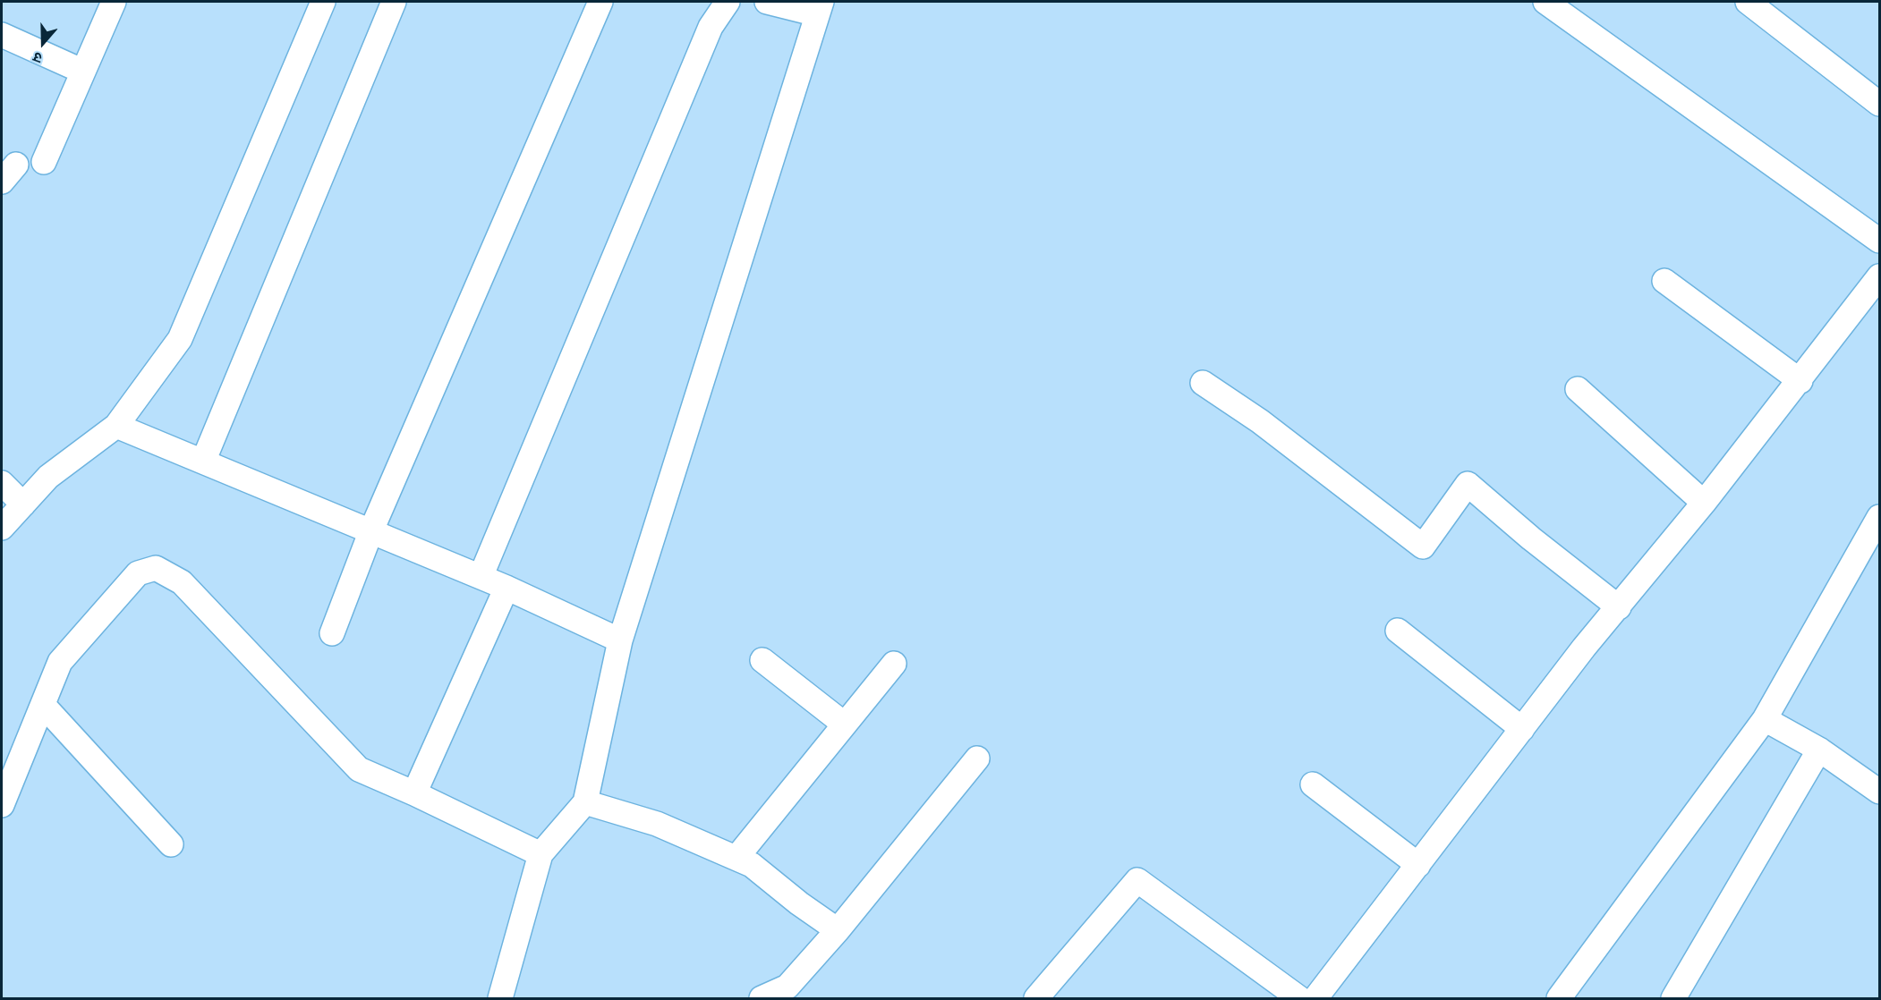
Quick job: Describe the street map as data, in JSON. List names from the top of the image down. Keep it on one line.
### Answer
{"north":"bottom"}
